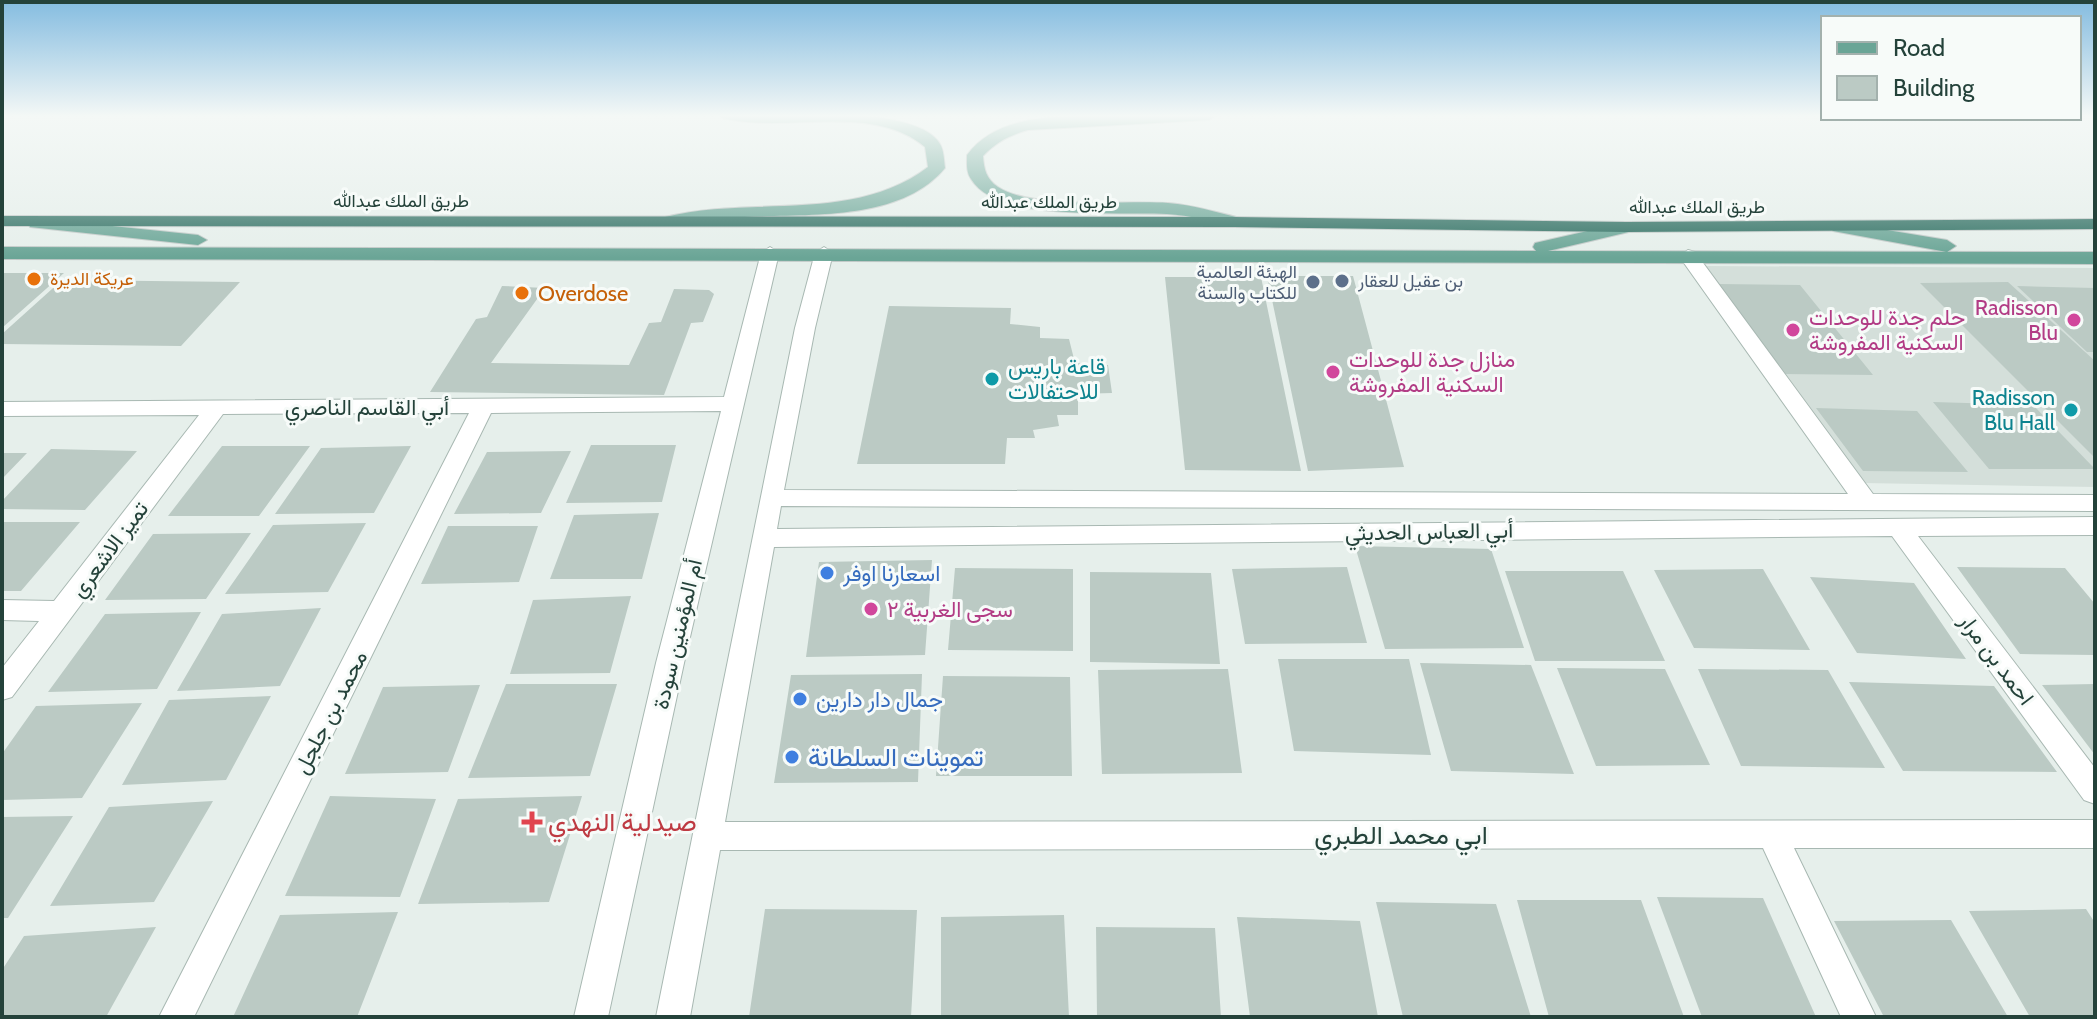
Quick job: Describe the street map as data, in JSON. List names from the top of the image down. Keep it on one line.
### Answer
{"streets":{"highway":["طريق الملك عبدالله"],"street":["أبي القاسم الناصري","أبي العباس الحديثي","تميز الاشعري","أم المؤمنين سودة","احمد بن مرار","محمد بن جلجل","ابي محمد الطبري"]},"crossings":[["أبي القاسم الناصري","تميز الاشعري"],["أبي القاسم الناصري","أم المؤمنين سودة"],["أبي القاسم الناصري","محمد بن جلجل"],["أبي العباس الحديثي","احمد بن مرار"]],"places":{"other":["عريكة الديرة","بن عقيل للعقار","الهيئة العالمية للكتاب والسنة","Overdose","Radisson Blu","حلم جدة للوحدات السكنية المفروشة","منازل جدة للوحدات السكنية المفروشة","قاعة باريس للاحتفالات","Radisson Blu Hall","اسعارنا اوفر","سجى الغربية ٢","جمال دار دارين","تموينات السلطانة"],"health":["صيدلية النهدي"]},"legend":["Road","Building"]}
